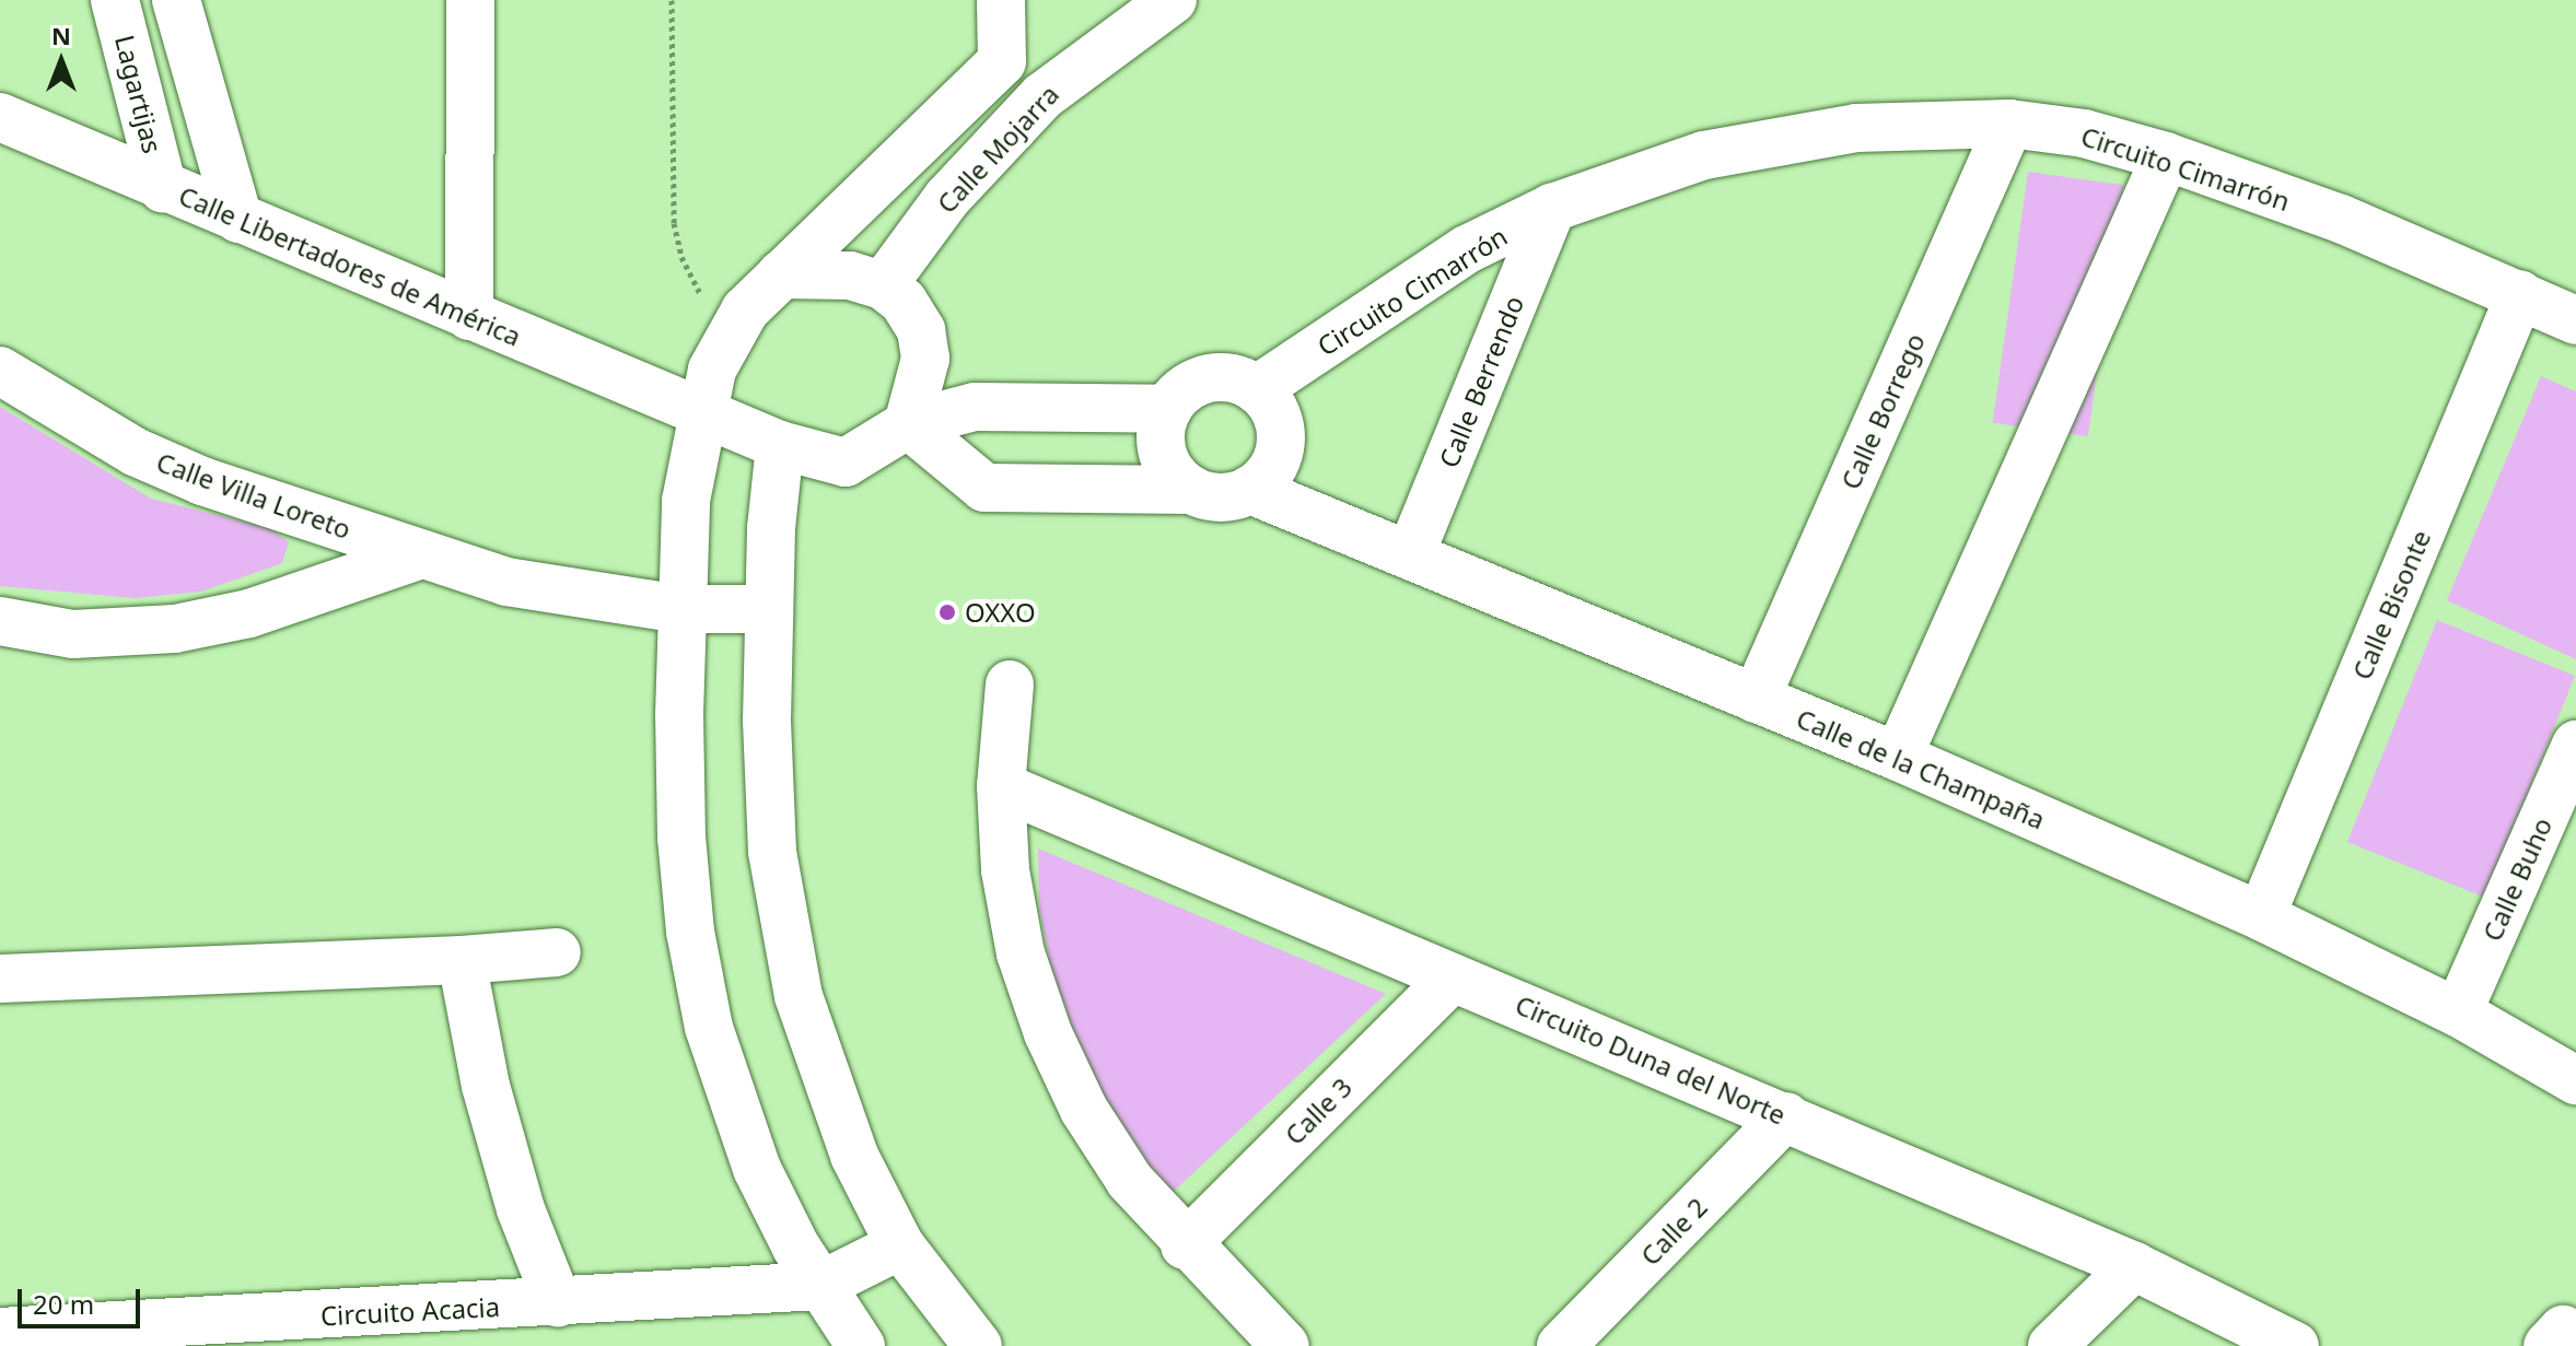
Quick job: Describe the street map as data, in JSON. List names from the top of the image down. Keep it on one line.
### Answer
{"streets":{"street":["Lagartijas","Calle Mojarra","Circuito Cimarrón","Calle Libertadores de América","Calle Berrendo","Calle Borrego","Calle Villa Loreto","Calle Bisonte","Calle de la Champaña","Calle Buho","Circuito Duna del Norte","Calle 3","Calle 2","Circuito Acacia"]},"crossings":[["Lagartijas","Calle Libertadores de América"],["Calle Mojarra","Calle Libertadores de América"],["Circuito Cimarrón","Calle Berrendo"],["Circuito Cimarrón","Calle Borrego"],["Circuito Cimarrón","Calle Bisonte"],["Circuito Cimarrón","Calle de la Champaña"],["Calle Berrendo","Calle de la Champaña"],["Calle Borrego","Calle de la Champaña"],["Calle Bisonte","Calle de la Champaña"],["Calle de la Champaña","Calle Buho"],["Circuito Duna del Norte","Calle 3"],["Circuito Duna del Norte","Calle 2"]],"places":["OXXO"],"scale_bar":"20 m","north":"top"}
